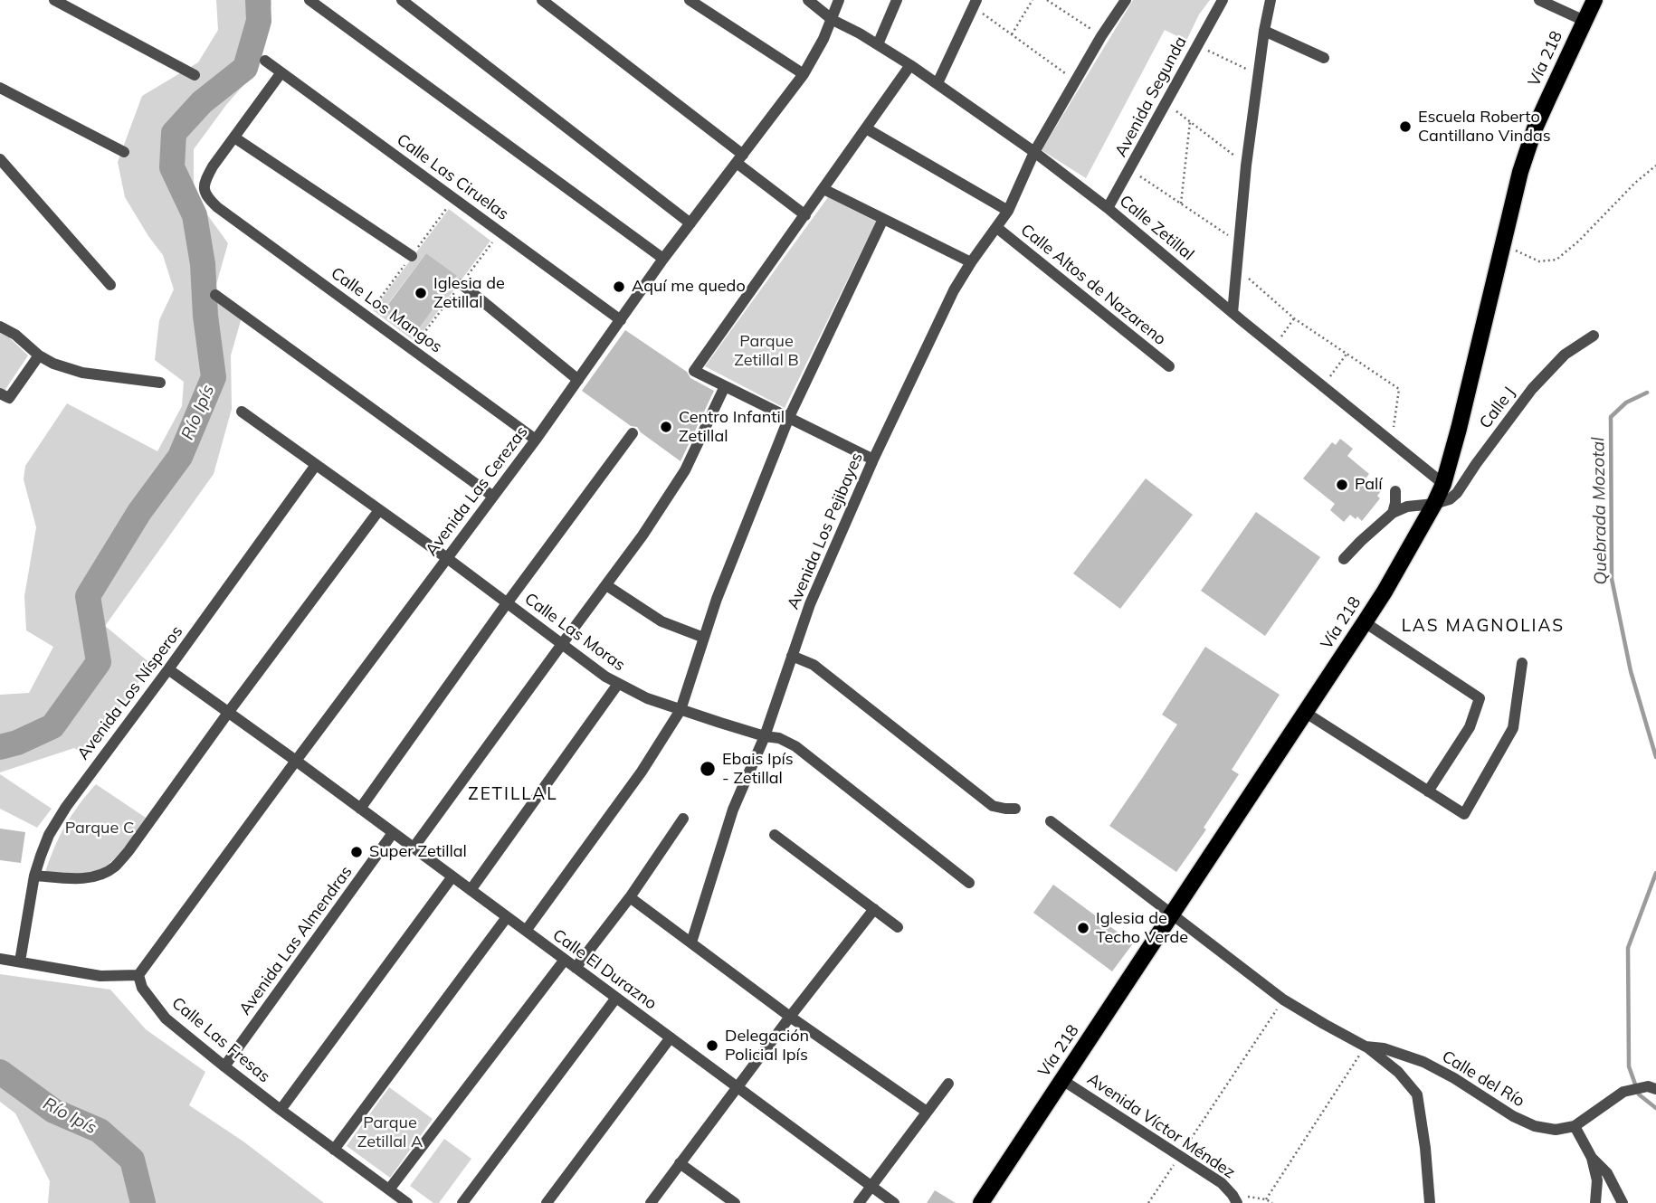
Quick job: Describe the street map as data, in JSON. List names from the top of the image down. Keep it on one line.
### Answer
{"streets":{"main road":["Vía 218"],"street":["Avenida Segunda","Calle Las Ciruelas","Calle Zetillal","Calle Altos de Nazareno","Calle Los Mangos","Calle J","Avenida Las Cerezas","Avenida Los Pejibayes","Calle Las Moras","Avenida Los Nísperos","Avenida Las Almendras","Calle El Durazno","Calle Las Fresas","Calle del Río","Avenida Víctor Méndez"]},"crossings":[["Vía 218","Calle Zetillal"],["Vía 218","Calle J"],["Vía 218","Calle del Río"],["Vía 218","Avenida Víctor Méndez"],["Avenida Segunda","Calle Zetillal"],["Calle Las Ciruelas","Avenida Las Cerezas"],["Calle Zetillal","Avenida Las Cerezas"],["Calle Zetillal","Avenida Los Pejibayes"],["Calle Altos de Nazareno","Avenida Los Pejibayes"],["Calle Los Mangos","Avenida Las Cerezas"],["Avenida Las Cerezas","Calle Las Moras"],["Avenida Las Cerezas","Calle El Durazno"],["Avenida Las Cerezas","Calle Las Fresas"],["Avenida Los Pejibayes","Calle Las Moras"],["Calle Las Moras","Avenida Los Nísperos"],["Avenida Los Nísperos","Calle El Durazno"],["Avenida Las Almendras","Calle El Durazno"],["Avenida Las Almendras","Calle Las Fresas"]],"districts":["LAS MAGNOLIAS","ZETILLAL"],"water":["Río Ipís","Quebrada Mozotal"],"parks":["Parque Zetillal B","Parque C","Parque Zetillal A"],"places":["Escuela Roberto Cantillano Vindas","Aquí me quedo","Iglesia de Zetillal","Centro Infantil Zetillal","Palí","Ebais Ipís - Zetillal","Super Zetillal","Iglesia de Techo Verde","Delegación Policial Ipís"]}
